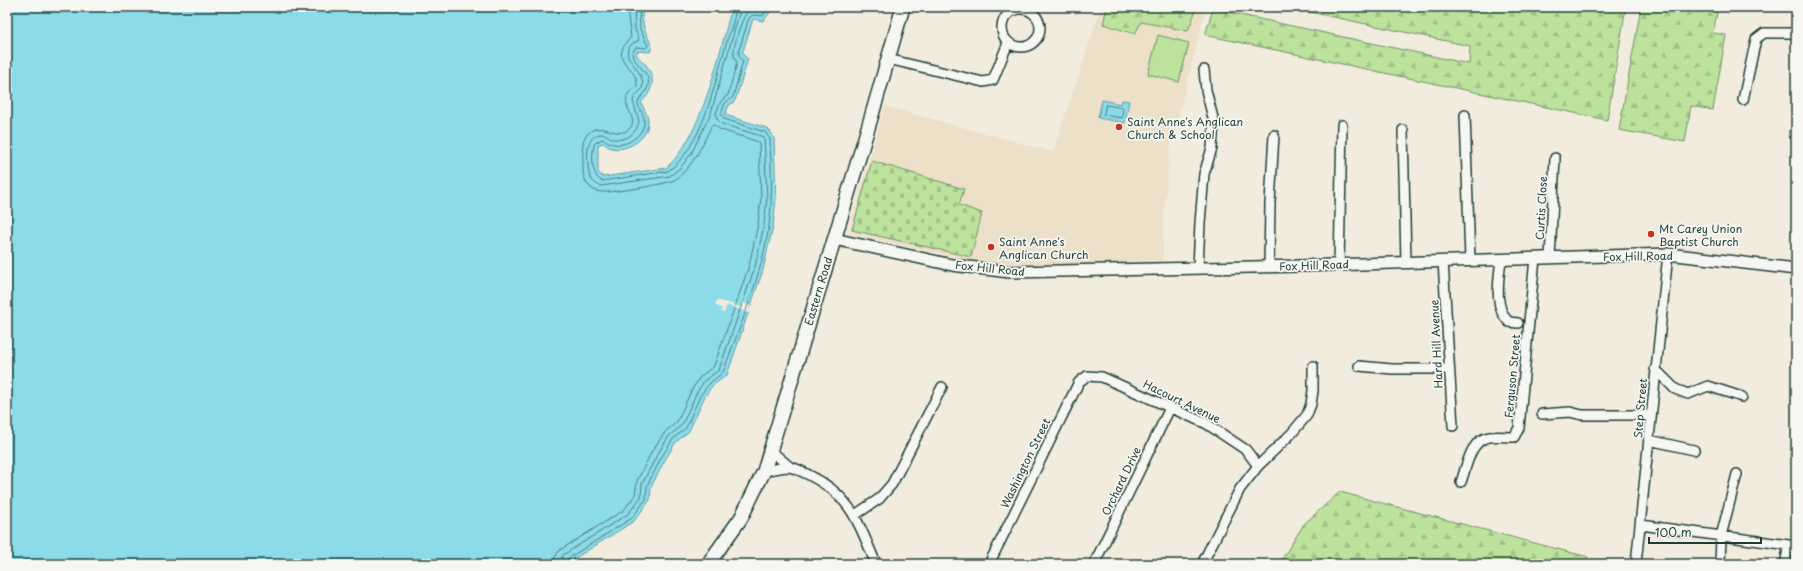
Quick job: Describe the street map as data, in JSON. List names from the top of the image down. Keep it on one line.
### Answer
{"streets":{"highway":["Eastern Road"],"main road":["Fox Hill Road"],"street":["Curtis Close","Hard Hill Avenue","Ferguson Street","Hacourt Avenue","Step Street","Washington Street","Orchard Drive"]},"crossings":[["Curtis Close","Fox Hill Road"],["Fox Hill Road","Eastern Road"],["Fox Hill Road","Hard Hill Avenue"],["Fox Hill Road","Ferguson Street"],["Fox Hill Road","Step Street"],["Hacourt Avenue","Washington Street"],["Hacourt Avenue","Orchard Drive"]],"places":["Saint Anne's Anglican Church & School","Mt Carey Union Baptist Church","Saint Anne's Anglican Church"],"scale_bar":"100 m"}
